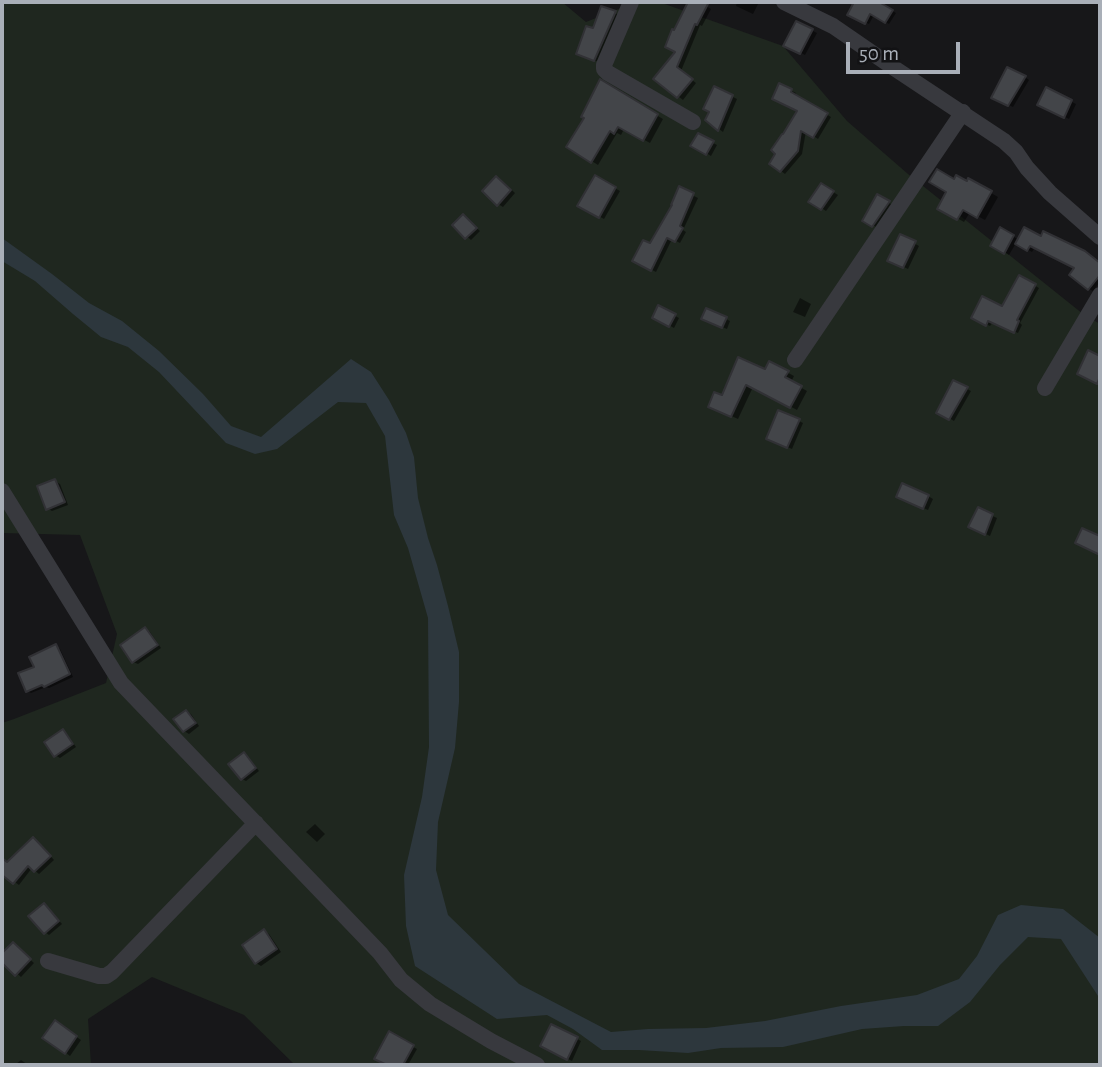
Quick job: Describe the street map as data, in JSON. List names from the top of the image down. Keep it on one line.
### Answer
{"scale_bar":"50 m"}
